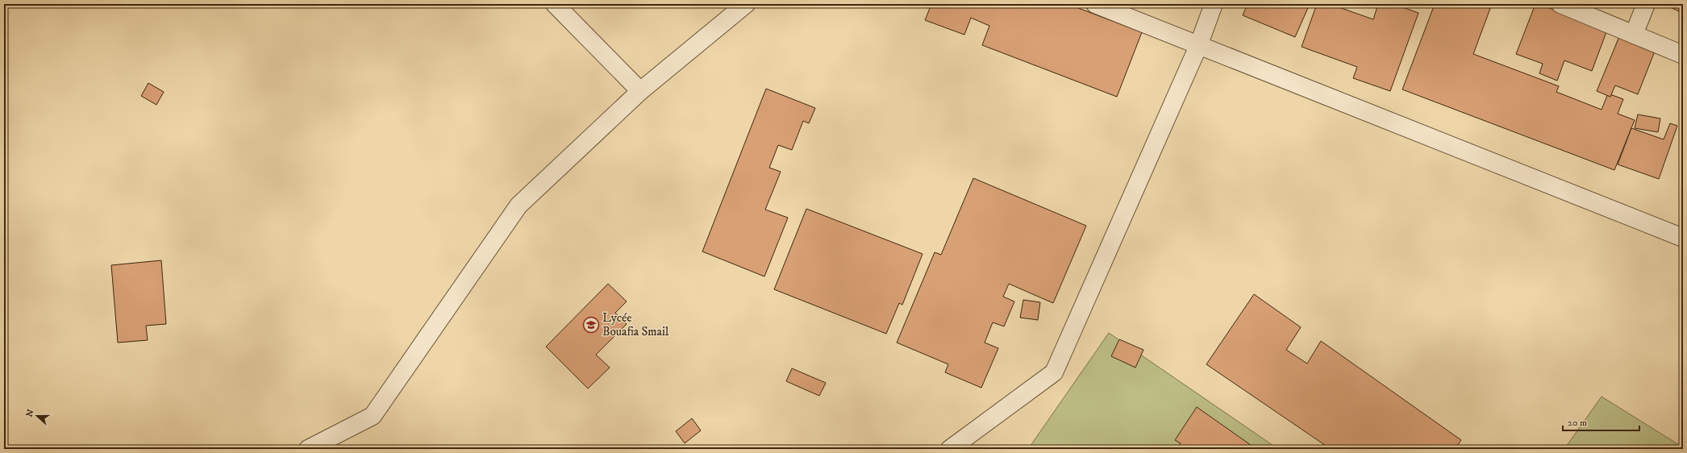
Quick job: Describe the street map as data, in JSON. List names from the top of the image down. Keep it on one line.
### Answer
{"places":{"school or university":["Lycée Bouafia Smail"]},"scale_bar":"20 m","north":"left"}
